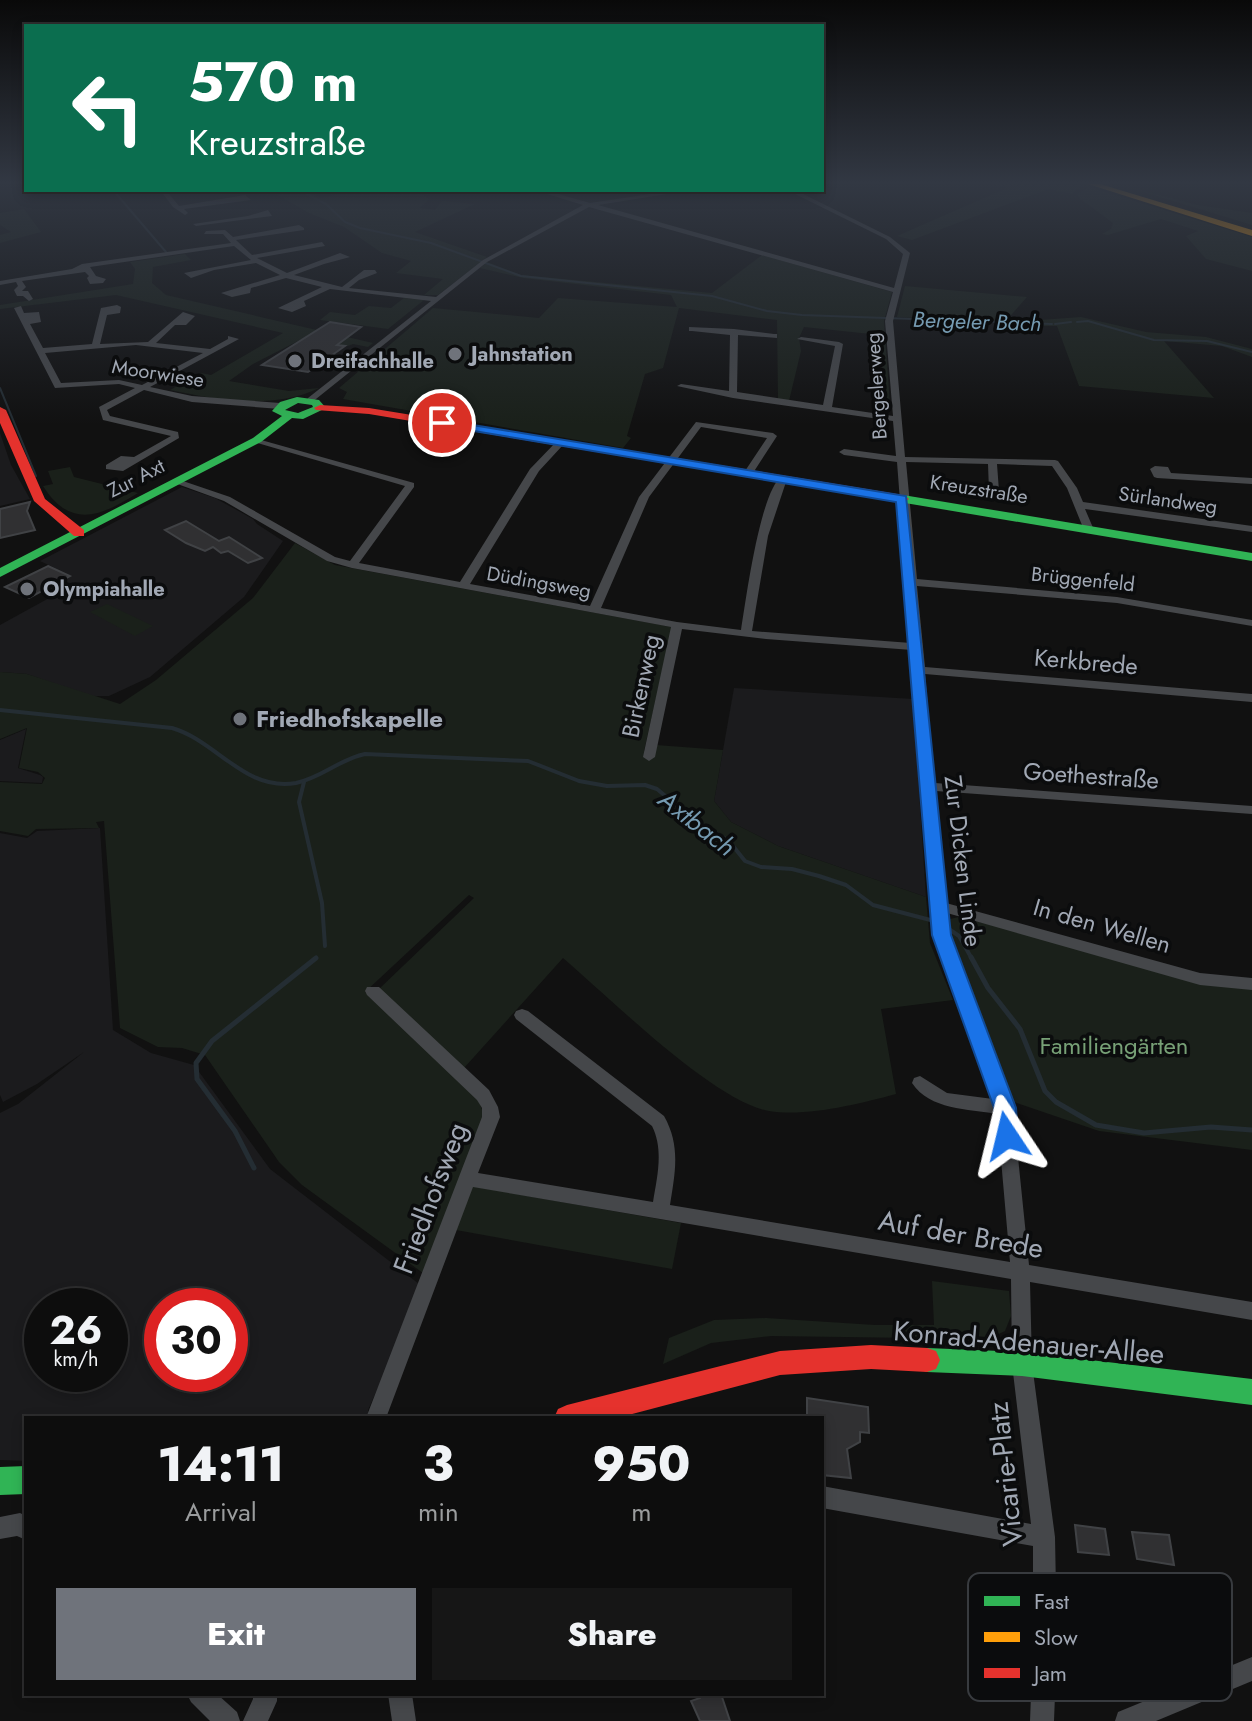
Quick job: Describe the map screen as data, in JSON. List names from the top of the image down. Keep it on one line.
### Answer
{"streets":{"main road":["Zur Axt","Kreuzstraße","Konrad-Adenauer-Allee"],"street":["Moorwiese","Bergelerweg","Sürlandweg","Brüggenfeld","Düdingsweg","Kerkbrede","Birkenweg","Goethestraße","Zur Dicken Linde","In den Wellen","Friedhofsweg","Auf der Brede","Vicarie-Platz"]},"crossings":[["Moorwiese","Zur Axt"],["Moorwiese","Kreuzstraße"],["Bergelerweg","Kreuzstraße"],["Bergelerweg","Sürlandweg"],["Bergelerweg","Zur Dicken Linde"],["Zur Axt","Kreuzstraße"],["Zur Axt","Düdingsweg"],["Kreuzstraße","Sürlandweg"],["Kreuzstraße","Zur Dicken Linde"],["Brüggenfeld","Zur Dicken Linde"],["Düdingsweg","Birkenweg"],["Düdingsweg","Zur Dicken Linde"],["Kerkbrede","Zur Dicken Linde"],["Goethestraße","Zur Dicken Linde"],["Zur Dicken Linde","In den Wellen"],["Zur Dicken Linde","Auf der Brede"],["Zur Dicken Linde","Konrad-Adenauer-Allee"],["Zur Dicken Linde","Vicarie-Platz"],["Friedhofsweg","Auf der Brede"],["Konrad-Adenauer-Allee","Vicarie-Platz"]],"water":["Bergeler Bach","Axtbach"],"parks":["Familiengärten"],"places":["Jahnstation","Dreifachhalle","Olympiahalle","Friedhofskapelle"],"legend":["Fast","Slow","Jam"],"page":{"turn":["570 m","Kreuzstraße"],"speed":"26 km/h","limit":"30","eta":["14:11","Arrival","3","min","950","m"],"buttons":["Exit","Share"]}}
